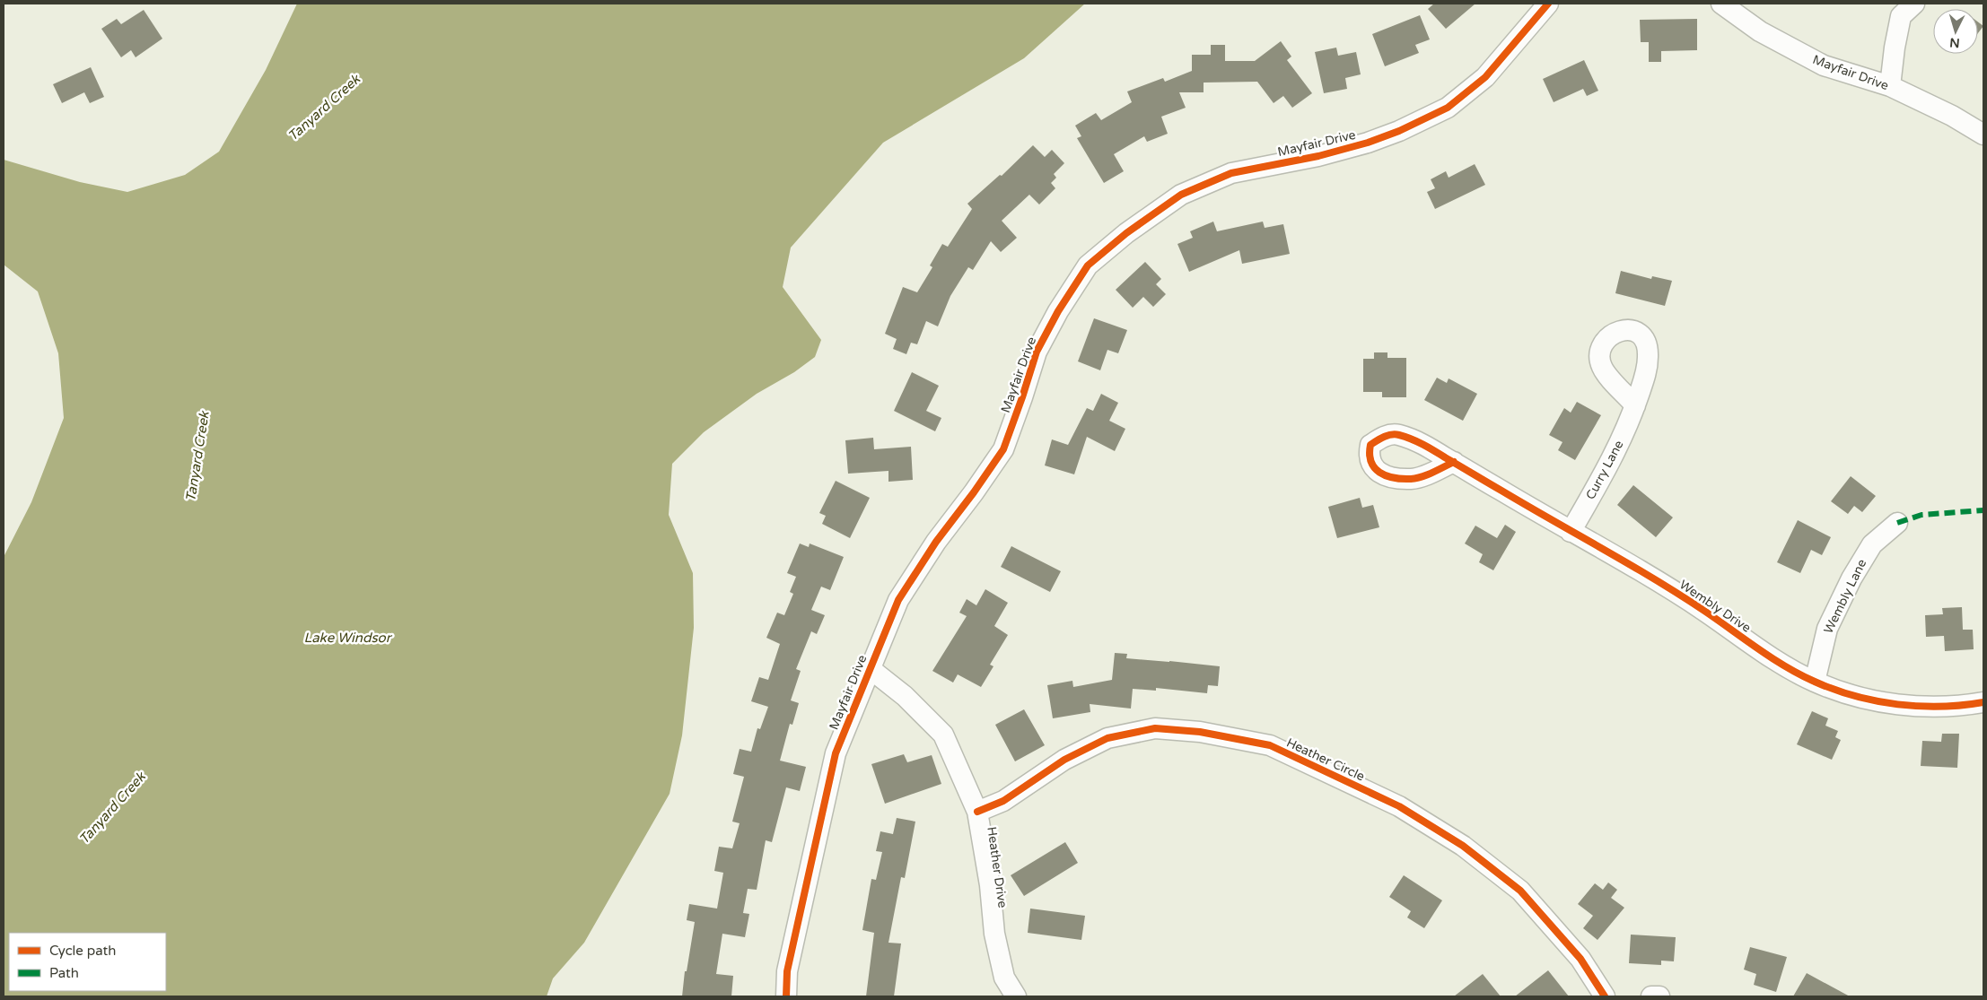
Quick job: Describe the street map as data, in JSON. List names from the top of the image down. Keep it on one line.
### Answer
{"streets":{"street":["Mayfair Drive","Curry Lane","Wembly Lane","Wembly Drive","Heather Circle","Heather Drive"]},"crossings":[["Mayfair Drive","Heather Drive"],["Curry Lane","Wembly Drive"],["Wembly Lane","Wembly Drive"],["Heather Circle","Heather Drive"]],"water":["Tanyard Creek","Lake Windsor"],"legend":["Cycle path","Path"],"north":"bottom"}
